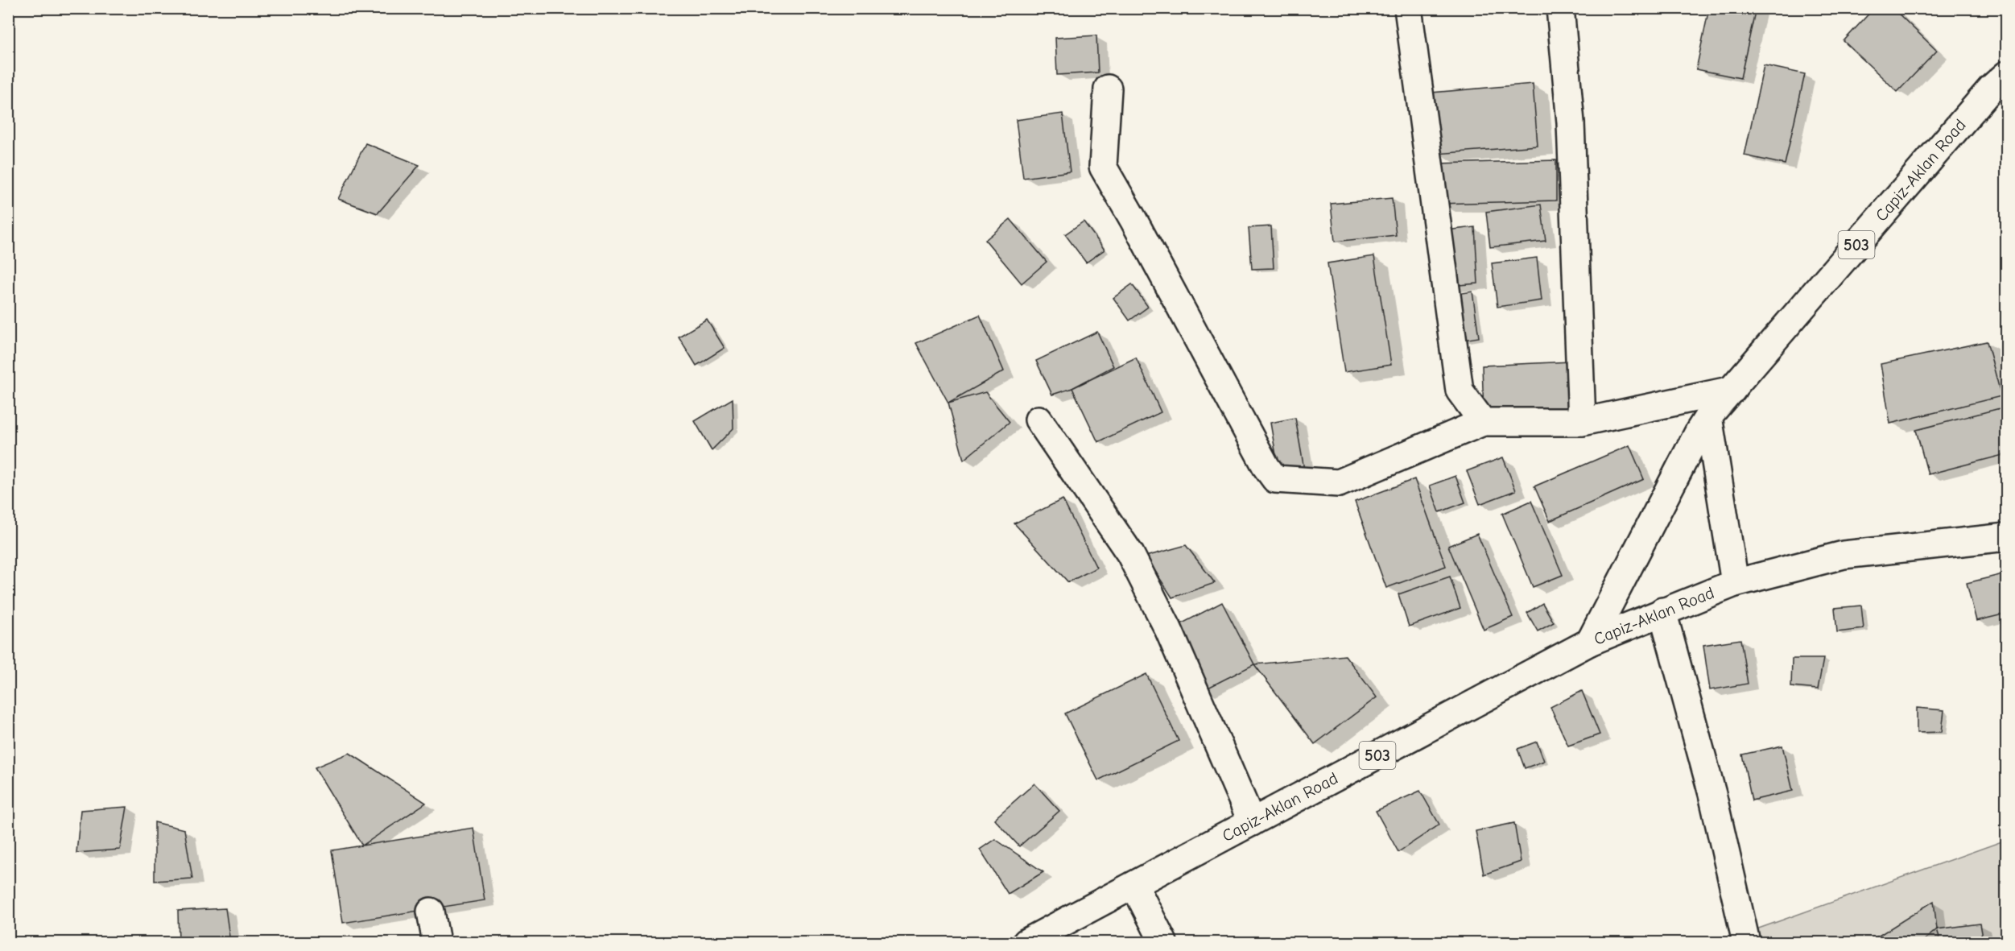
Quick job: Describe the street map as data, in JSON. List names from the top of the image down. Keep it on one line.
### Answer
{"streets":{"street":["Capiz-Aklan Road","503"]},"crossings":[["Capiz-Aklan Road","503"]]}
